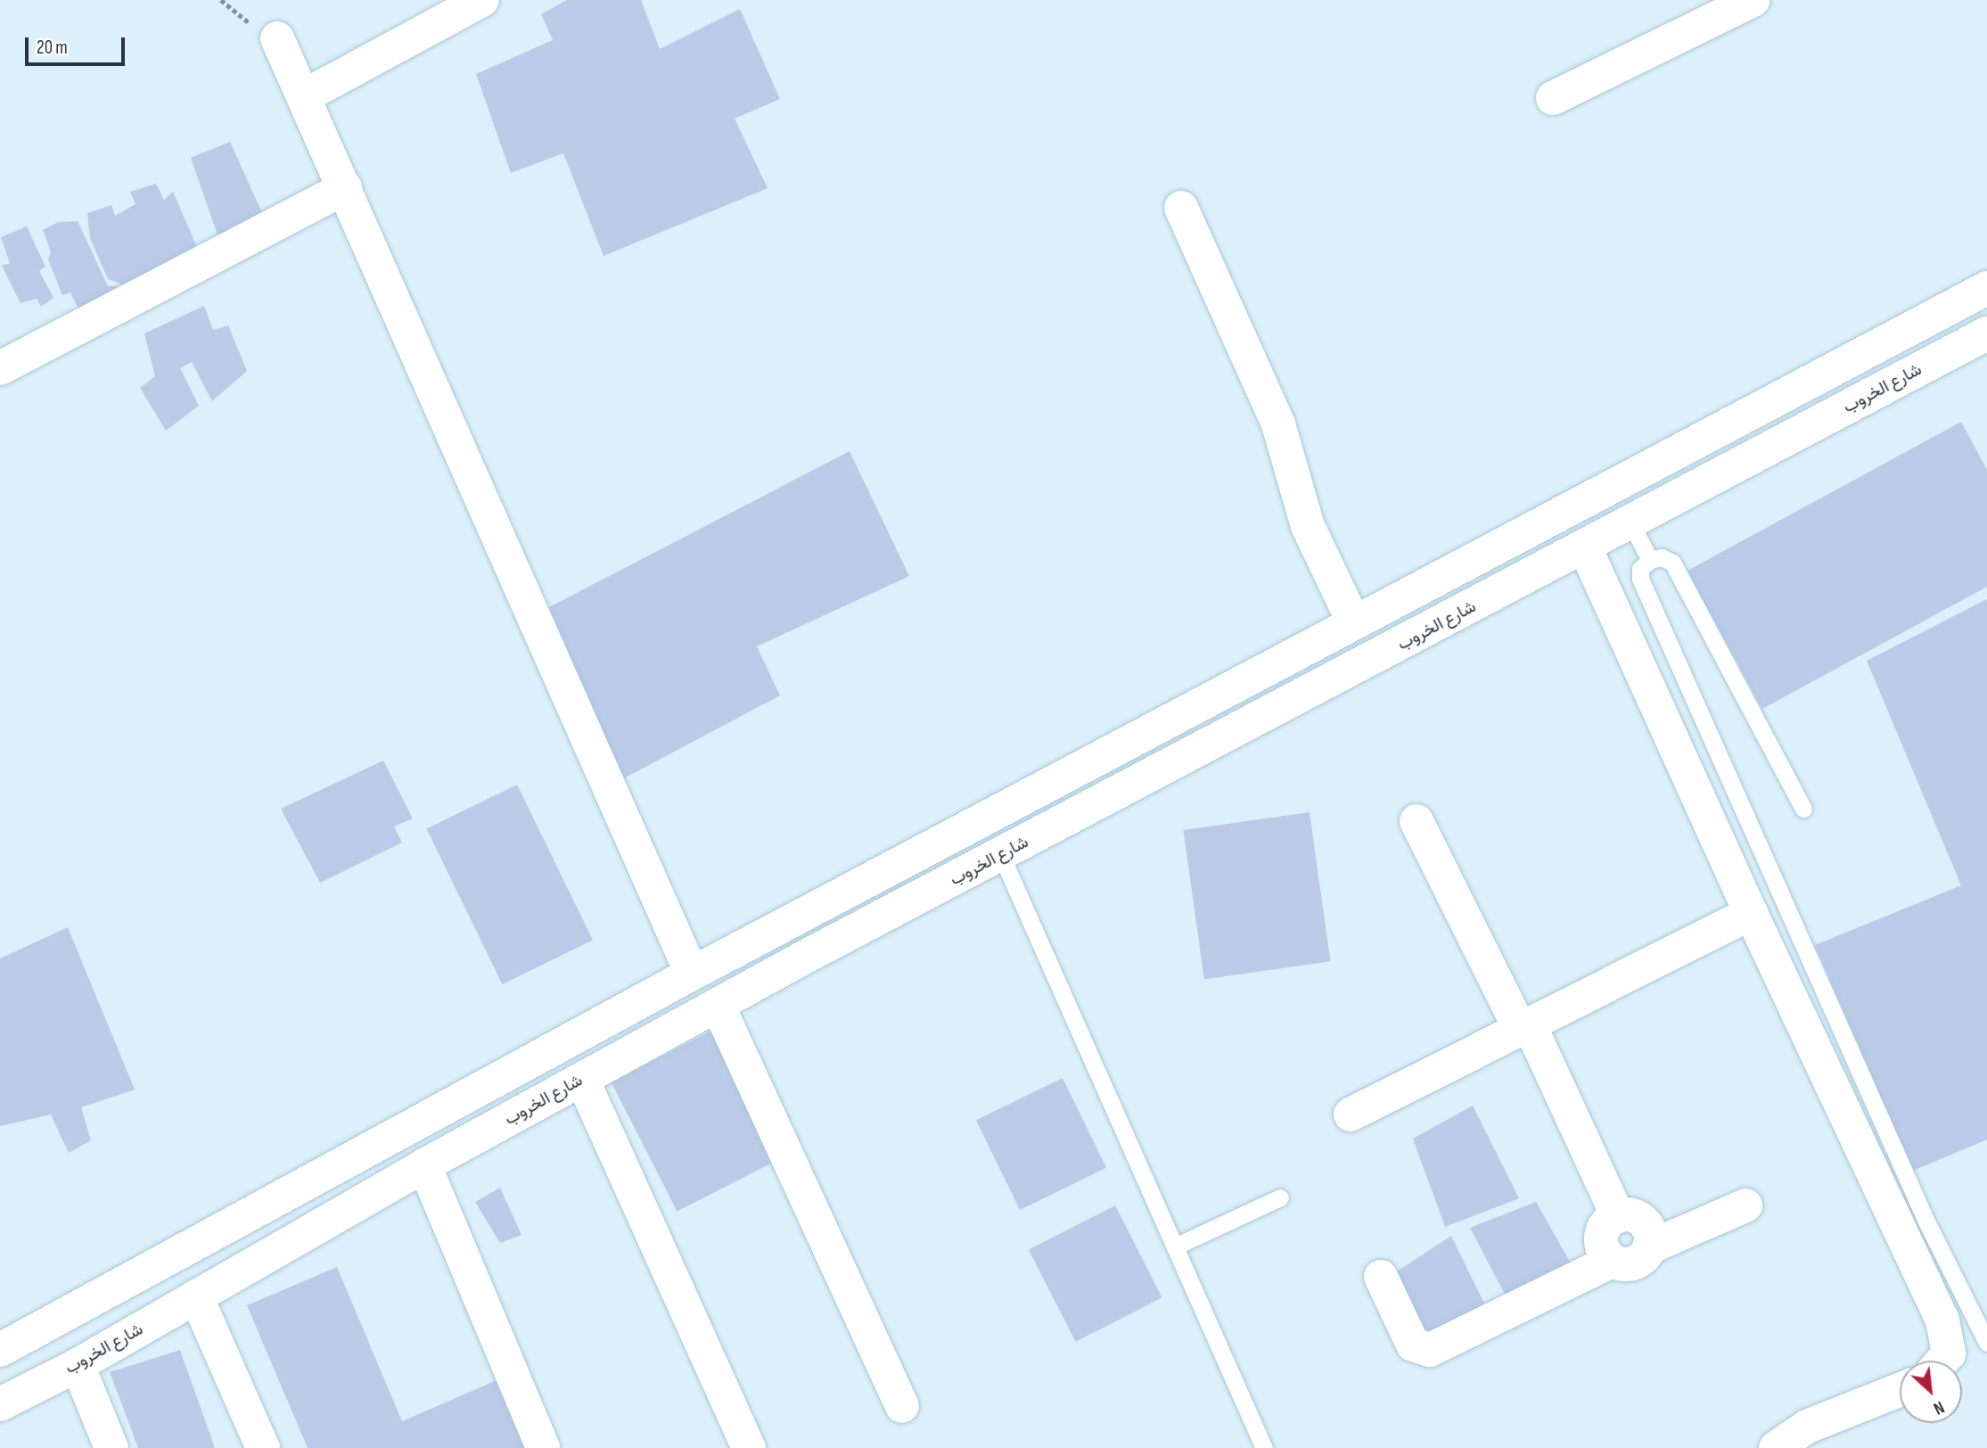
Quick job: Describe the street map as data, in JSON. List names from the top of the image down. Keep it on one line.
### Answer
{"streets":{"street":["شارع الخروب"]},"scale_bar":"20 m","north":"bottom right"}
